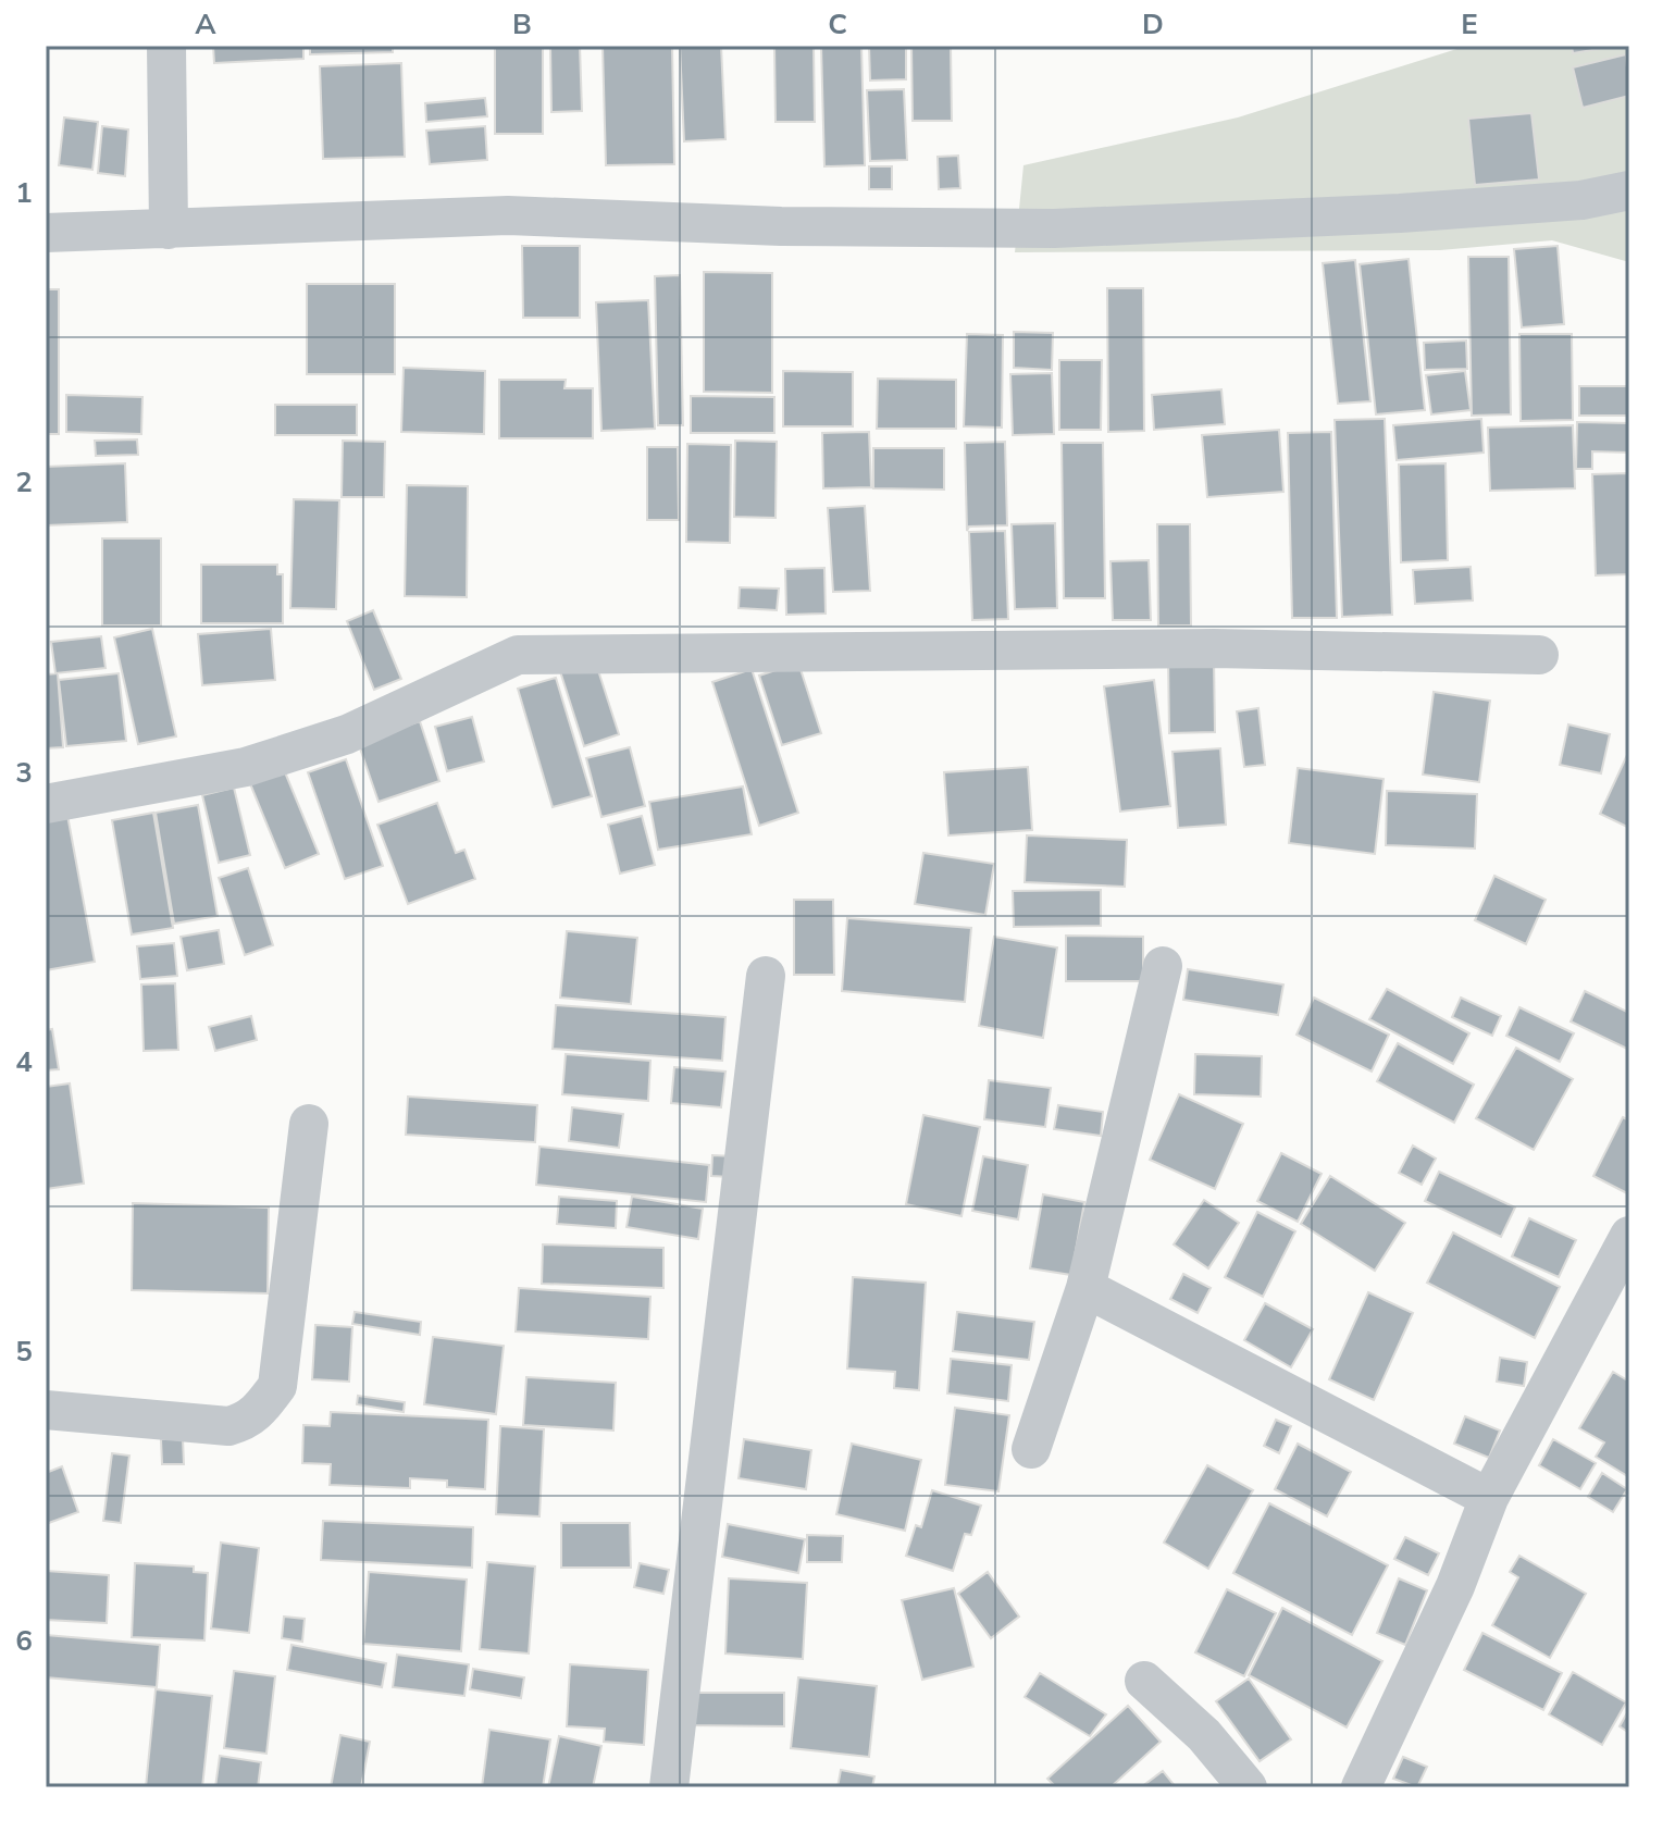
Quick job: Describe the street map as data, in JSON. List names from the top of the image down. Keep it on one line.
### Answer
{"grid":{"columns":["A","B","C","D","E"],"rows":["1","2","3","4","5","6"]}}
